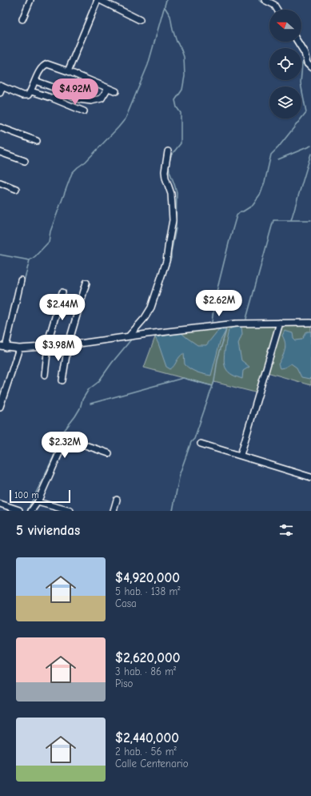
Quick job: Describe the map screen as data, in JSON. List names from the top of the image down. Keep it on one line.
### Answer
{"scale_bar":"100 m","north":"left","page":{"price":["$4.92M","$2.62M","$2.44M","$3.98M","$2.32M"],"scale":"100 m","heading":"5 viviendas","list":[{"name":"$4,920,000","note":"5 hab. · 138 m² · Casa"},{"name":"$2,620,000","note":"3 hab. · 86 m² · Piso"},{"name":"$2,440,000","note":"2 hab. · 56 m² · Calle Centenario"}]}}
